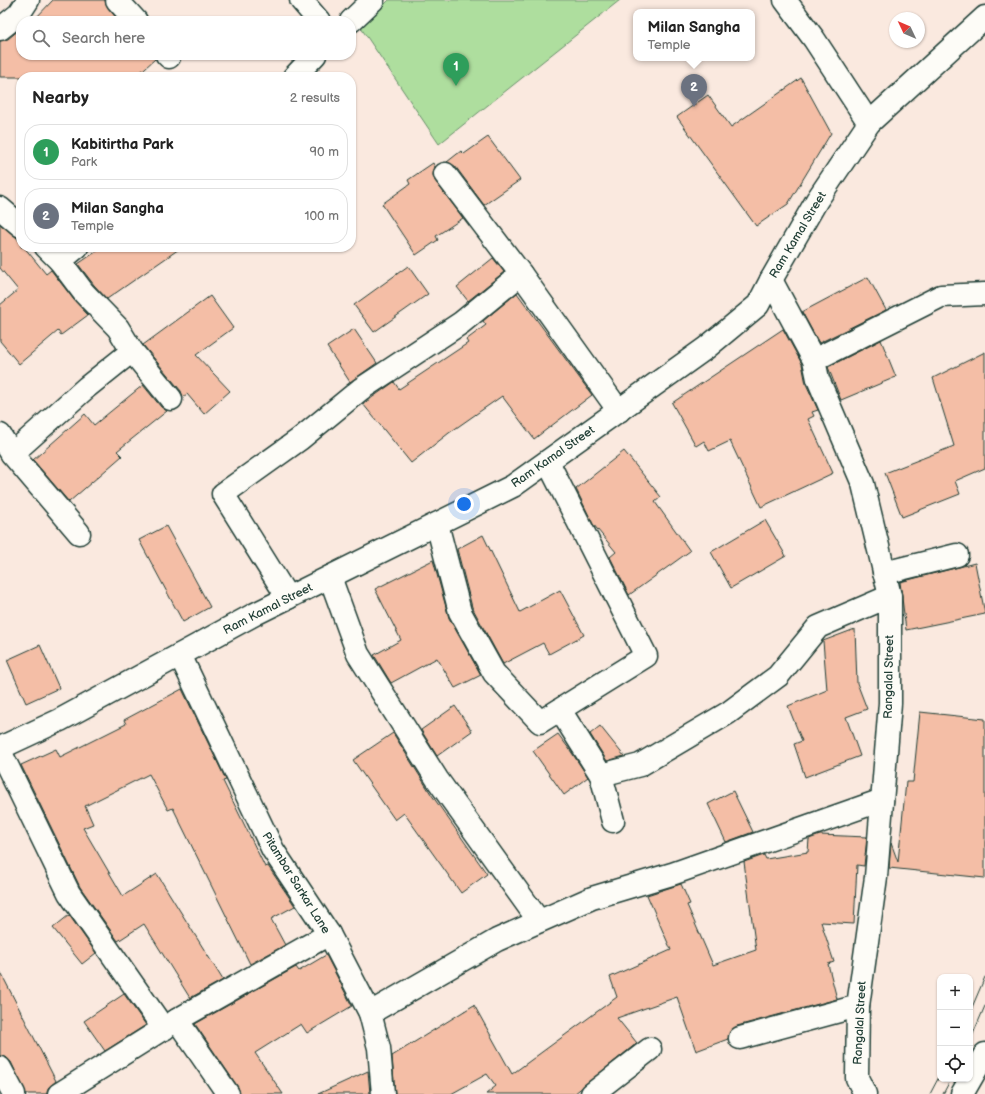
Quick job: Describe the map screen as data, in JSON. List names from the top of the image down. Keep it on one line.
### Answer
{"streets":{"street":["Ram Kamal Street","Rangalal Street","Pitambar Sarkar Lane"]},"crossings":[["Ram Kamal Street","Rangalal Street"],["Ram Kamal Street","Pitambar Sarkar Lane"]],"north":"top left","page":{"popup":["Milan Sangha","Temple"],"search":"Search here","pins":["1","2"],"heading":["Nearby","2 results"],"list":[{"mark":"1","name":"Kabitirtha Park","note":"Park","value":"90 m"},{"mark":"2","name":"Milan Sangha","note":"Temple","value":"100 m"}],"map_buttons":["+","−"]}}
